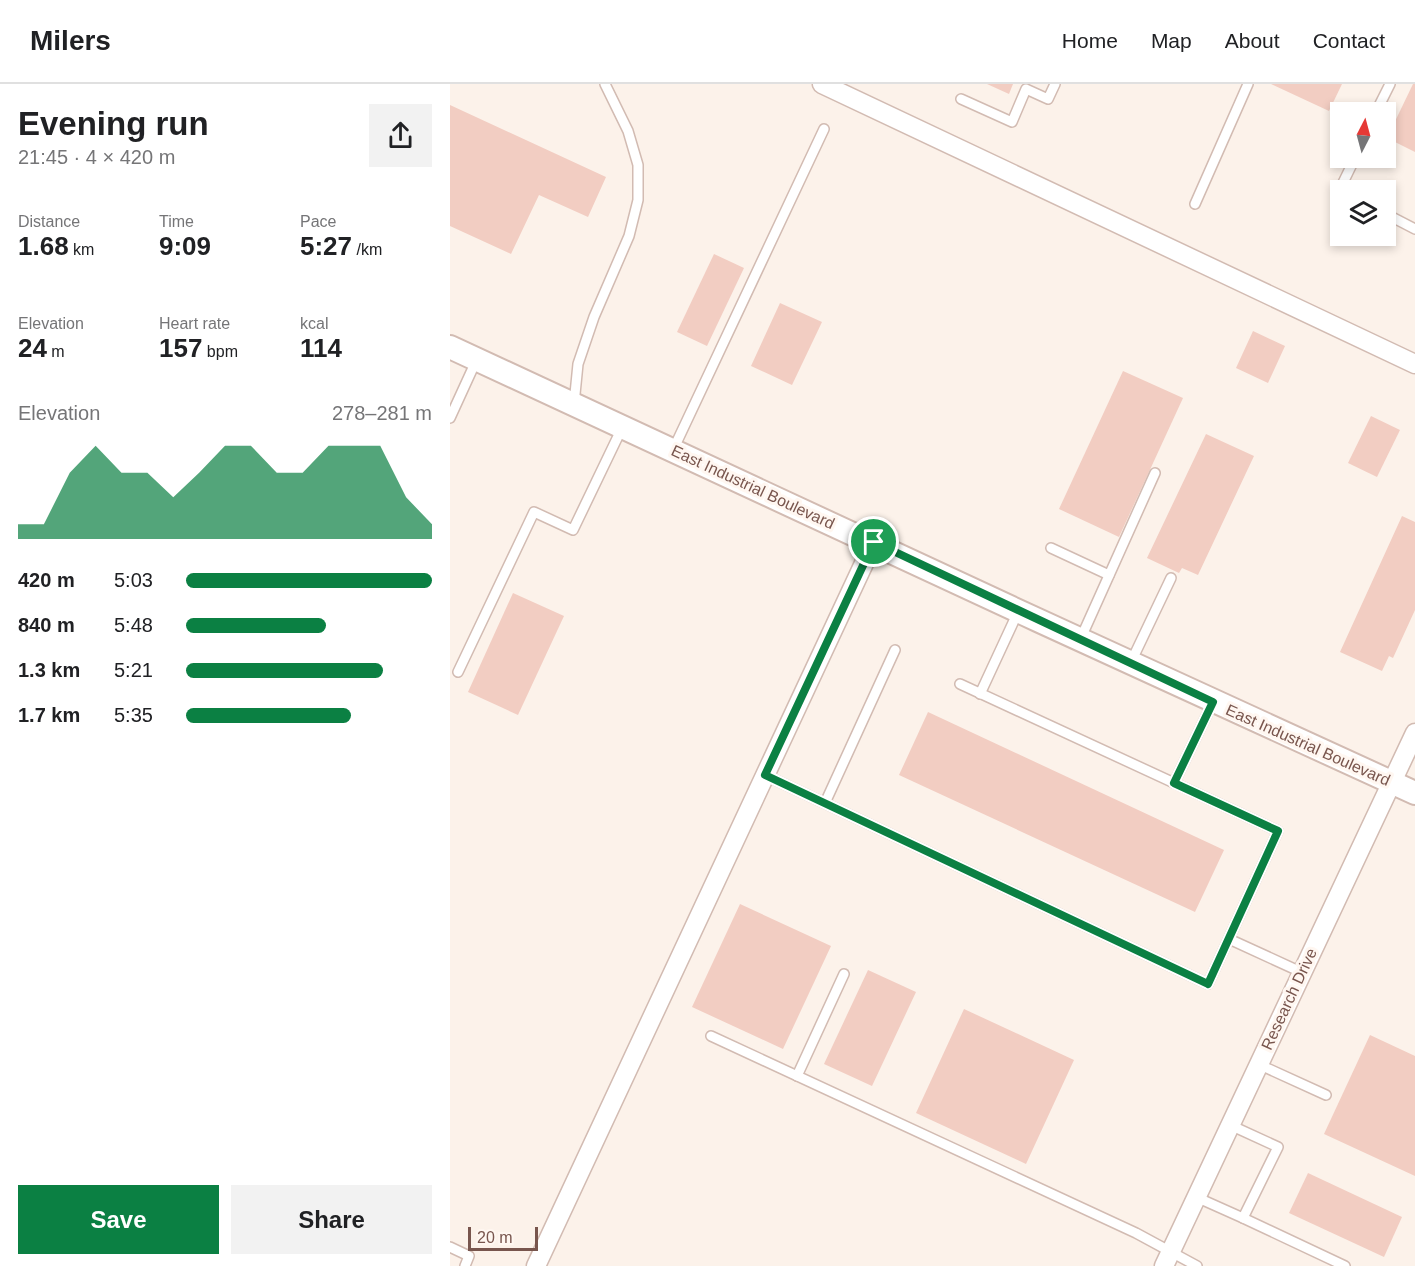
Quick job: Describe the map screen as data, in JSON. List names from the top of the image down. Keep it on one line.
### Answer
{"streets":{"street":["East Industrial Boulevard","Research Drive"]},"crossings":[["East Industrial Boulevard","Research Drive"]],"scale_bar":"20 m","north":"top","page":{"header":"Milers","nav":["Home","Map","About","Contact"],"heading":["Evening run","21:45 · 4 × 420 m"],"stats":[["Distance","1.68 km"],["Time","9:09"],["Pace","5:27 /km"],["Elevation","24 m"],["Heart rate","157 bpm"],["kcal","114"]],"chart":["Elevation","278–281 m"],"list":[{"name":"420 m","note":"5:03"},{"name":"840 m","note":"5:48"},{"name":"1.3 km","note":"5:21"},{"name":"1.7 km","note":"5:35"}],"buttons":["Save","Share"],"scale":"20 m"}}
